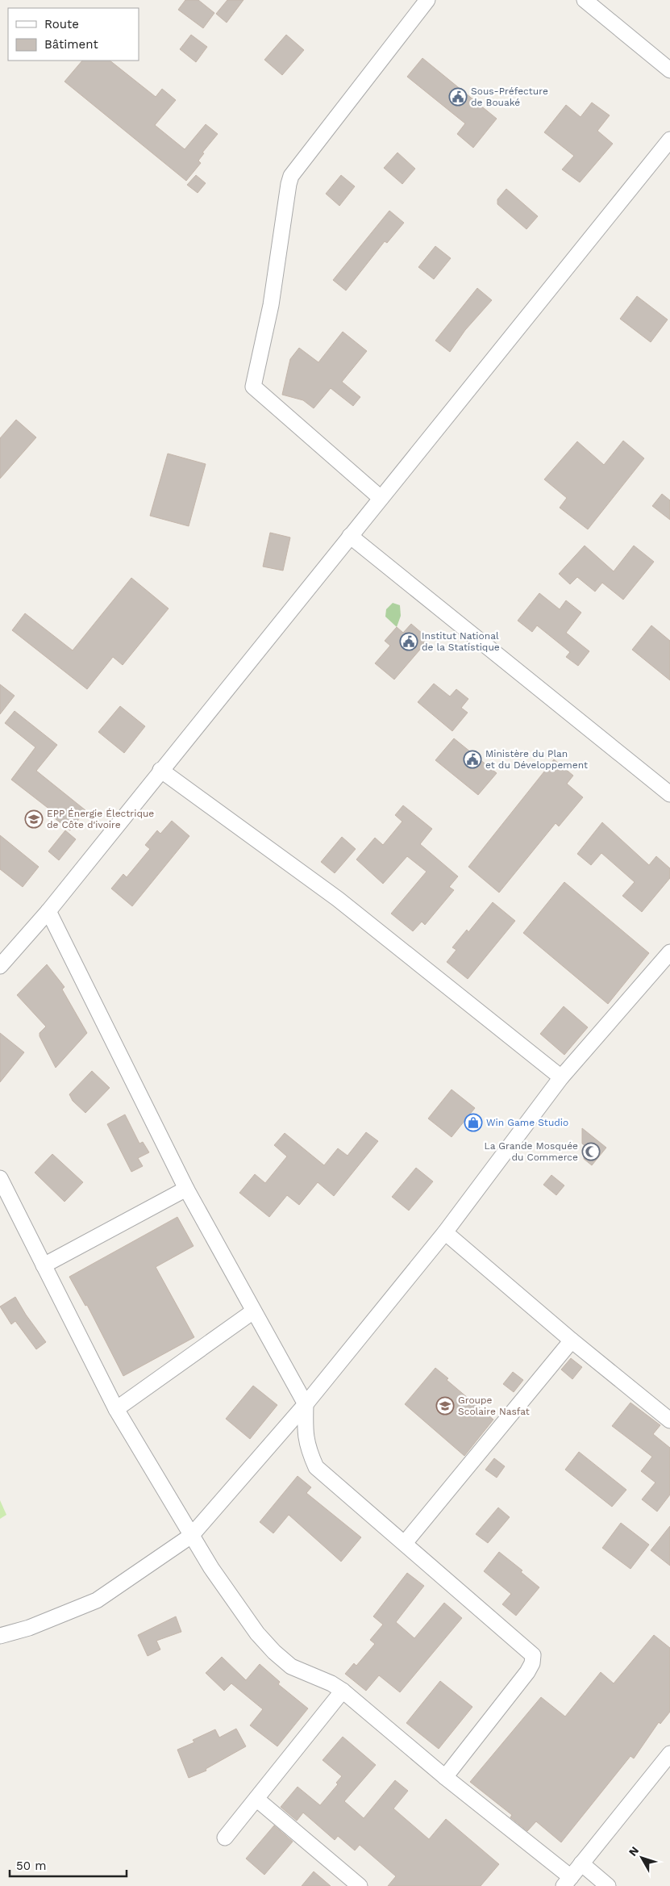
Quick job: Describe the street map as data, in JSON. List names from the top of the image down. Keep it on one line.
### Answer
{"places":{"public building":["Sous-Préfecture de Bouaké","Institut National de la Statistique","Ministère du Plan et du Développement"],"school or university":["EPP Énergie Électrique de Côte d'ivoire","Groupe Scolaire Nasfat"],"shop":["Win Game Studio"],"mosque":["La Grande Mosquée du Commerce"]},"legend":["Route","Bâtiment"],"scale_bar":"50 m","north":"top left"}
